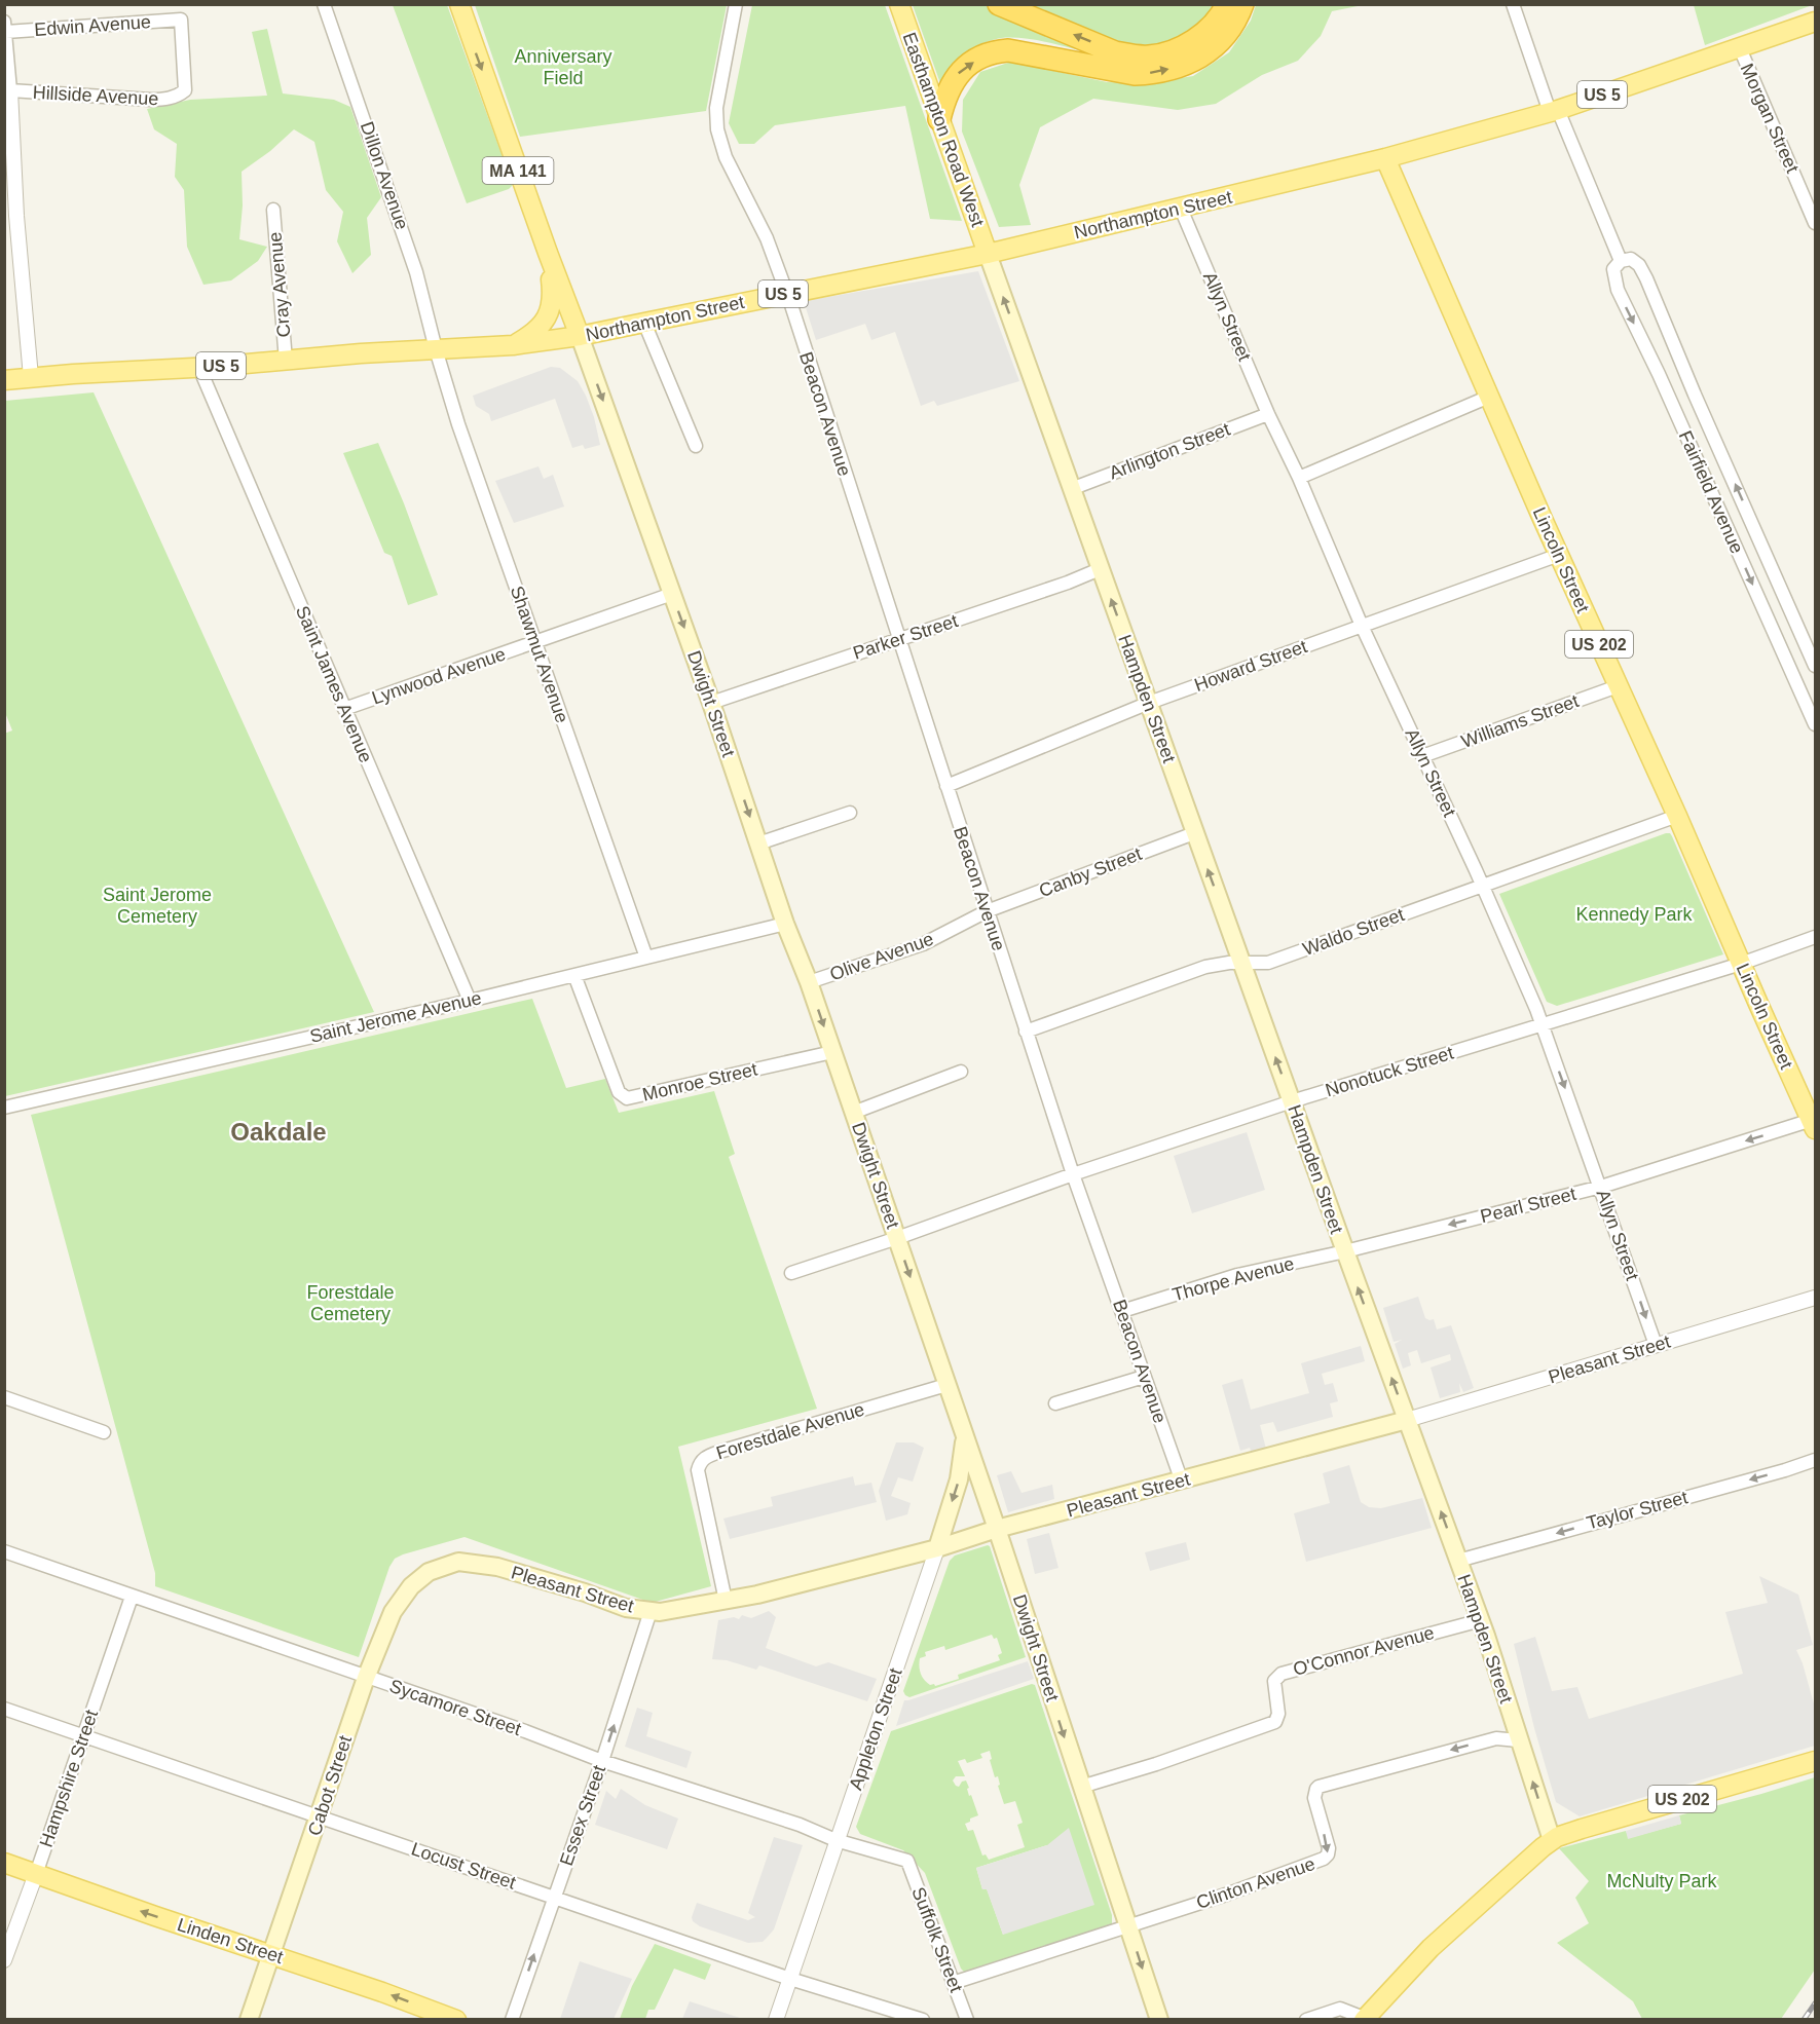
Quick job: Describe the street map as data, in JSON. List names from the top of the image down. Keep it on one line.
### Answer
{"streets":{"main road":["US 5","Easthampton Road West","MA 141","Northampton Street","Lincoln Street","US 202","Hampden Street","Dwight Street","Pleasant Street","Appleton Street","Cabot Street","Linden Street"],"street":["Edwin Avenue","Hillside Avenue","Morgan Street","Dillon Avenue","Cray Avenue","Allyn Street","Beacon Avenue","Arlington Street","Fairfield Avenue","Parker Street","Shawmut Avenue","Howard Street","Lynwood Avenue","Saint James Avenue","Williams Street","Canby Street","Waldo Street","Olive Avenue","Saint Jerome Avenue","Nonotuck Street","Monroe Street","Pearl Street","Thorpe Avenue","Forestdale Avenue","Taylor Street","O'Connor Avenue","Sycamore Street","Hampshire Street","Essex Street","Locust Street","Clinton Avenue","Suffolk Street"]},"crossings":[["Edwin Avenue","Hillside Avenue"],["US 5","Morgan Street"],["US 5","Northampton Street"],["US 5","Fairfield Avenue"],["US 5","Lincoln Street"],["Easthampton Road West","Northampton Street"],["Easthampton Road West","Hampden Street"],["MA 141","Northampton Street"],["MA 141","Dwight Street"],["Dillon Avenue","Northampton Street"],["Dillon Avenue","Shawmut Avenue"],["Northampton Street","Cray Avenue"],["Northampton Street","Allyn Street"],["Northampton Street","Beacon Avenue"],["Northampton Street","Lincoln Street"],["Northampton Street","Shawmut Avenue"],["Northampton Street","Saint James Avenue"],["Northampton Street","Hampden Street"],["Northampton Street","Dwight Street"],["Allyn Street","Arlington Street"],["Allyn Street","Howard Street"],["Allyn Street","Williams Street"],["Allyn Street","Waldo Street"],["Allyn Street","Nonotuck Street"],["Allyn Street","Pearl Street"],["Allyn Street","Pleasant Street"],["Beacon Avenue","Parker Street"],["Beacon Avenue","Howard Street"],["Beacon Avenue","Canby Street"],["Beacon Avenue","Waldo Street"],["Beacon Avenue","Olive Avenue"],["Beacon Avenue","Nonotuck Street"],["Beacon Avenue","Thorpe Avenue"],["Beacon Avenue","Pleasant Street"],["Arlington Street","Hampden Street"],["Lincoln Street","Howard Street"],["Lincoln Street","Williams Street"],["Lincoln Street","Waldo Street"],["Lincoln Street","Nonotuck Street"],["Lincoln Street","Pearl Street"],["Parker Street","Hampden Street"],["Parker Street","Dwight Street"],["US 202","Hampden Street"],["Shawmut Avenue","Lynwood Avenue"],["Shawmut Avenue","Saint Jerome Avenue"],["Howard Street","Hampden Street"],["Lynwood Avenue","Saint James Avenue"],["Lynwood Avenue","Dwight Street"],["Saint James Avenue","Saint Jerome Avenue"],["Hampden Street","Canby Street"],["Hampden Street","Waldo Street"],["Hampden Street","Nonotuck Street"],["Hampden Street","Pearl Street"],["Hampden Street","Thorpe Avenue"],["Hampden Street","Pleasant Street"],["Hampden Street","Taylor Street"],["Hampden Street","O'Connor Avenue"],["Hampden Street","Clinton Avenue"],["Dwight Street","Olive Avenue"],["Dwight Street","Saint Jerome Avenue"],["Dwight Street","Nonotuck Street"],["Dwight Street","Monroe Street"],["Dwight Street","Pleasant Street"],["Dwight Street","Forestdale Avenue"],["Dwight Street","O'Connor Avenue"],["Dwight Street","Appleton Street"],["Dwight Street","Clinton Avenue"],["Canby Street","Olive Avenue"],["Saint Jerome Avenue","Monroe Street"],["Pearl Street","Thorpe Avenue"],["Pleasant Street","Forestdale Avenue"],["Pleasant Street","Appleton Street"],["Pleasant Street","Cabot Street"],["Pleasant Street","Essex Street"],["Sycamore Street","Appleton Street"],["Sycamore Street","Hampshire Street"],["Sycamore Street","Cabot Street"],["Sycamore Street","Essex Street"],["Sycamore Street","Suffolk Street"],["Appleton Street","Locust Street"],["Hampshire Street","Locust Street"],["Hampshire Street","Linden Street"],["Cabot Street","Locust Street"],["Cabot Street","Linden Street"],["Essex Street","Locust Street"],["Clinton Avenue","Suffolk Street"]],"one_way":["Hampden Street","Dwight Street","Pearl Street","Taylor Street","Essex Street","Clinton Avenue","Linden Street"],"districts":["Oakdale"],"parks":["Anniversary Field","Saint Jerome Cemetery","Kennedy Park","Forestdale Cemetery","McNulty Park"]}
